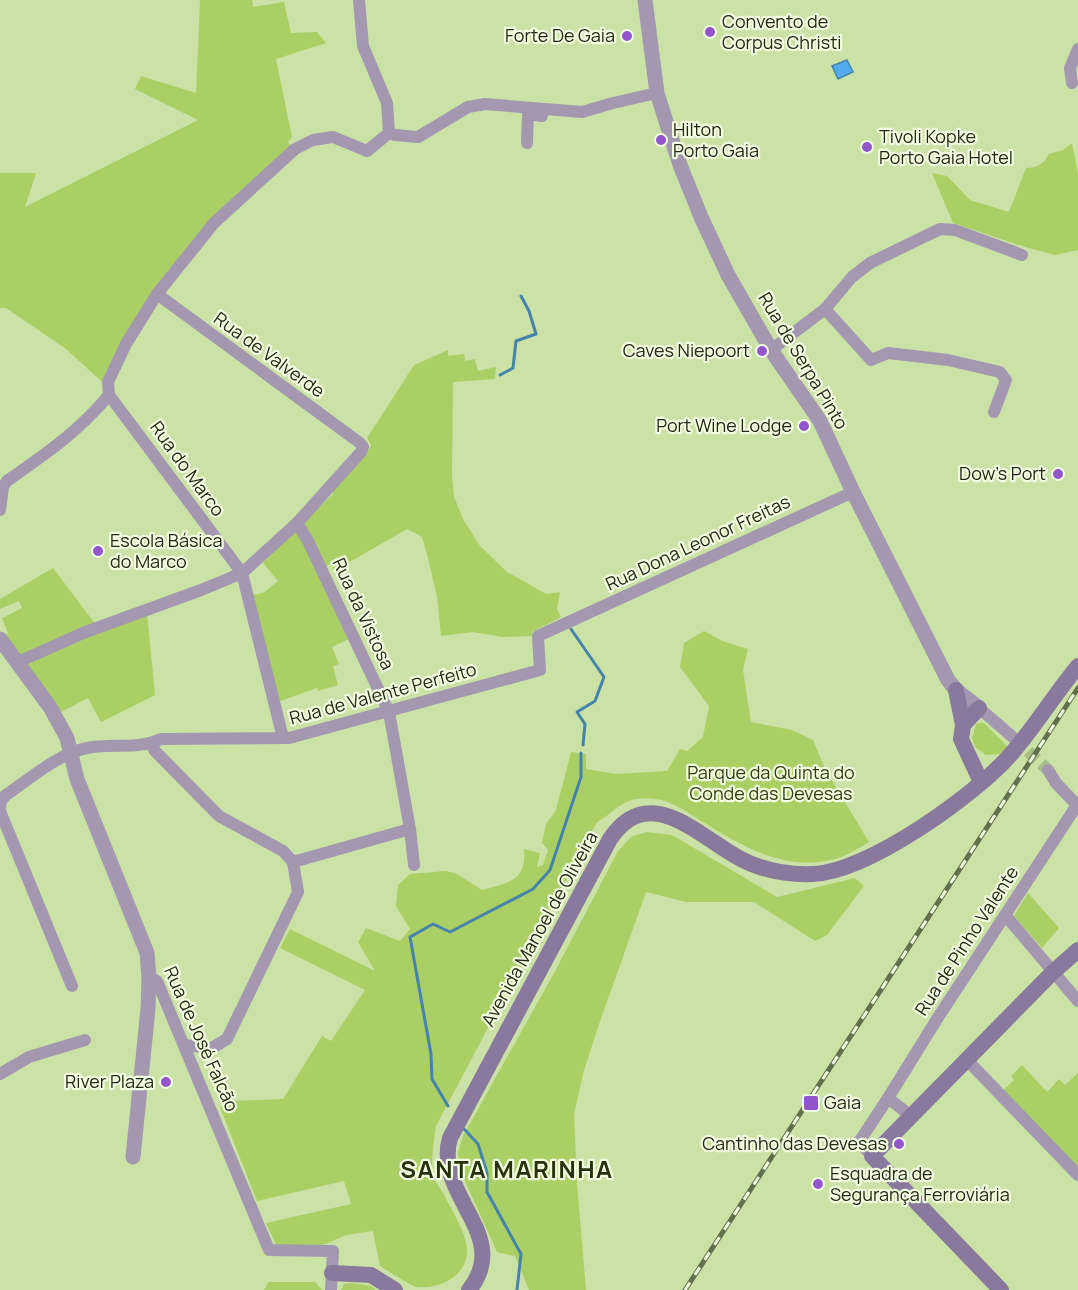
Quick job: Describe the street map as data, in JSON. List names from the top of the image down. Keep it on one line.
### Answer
{"streets":{"main road":["Avenida Manoel de Oliveira"],"street":["Rua de Valverde","Rua de Serpa Pinto","Rua do Marco","Rua Dona Leonor Freitas","Rua da Vistosa","Rua de Valente Perfeito","Rua de Pinho Valente","Rua de José Falcão"]},"crossings":[["Rua de Valverde","Rua da Vistosa"],["Rua de Serpa Pinto","Rua Dona Leonor Freitas"],["Rua do Marco","Rua de Valente Perfeito"],["Rua Dona Leonor Freitas","Rua de Valente Perfeito"],["Rua da Vistosa","Rua de Valente Perfeito"],["Rua de Valente Perfeito","Rua de José Falcão"]],"districts":["SANTA MARINHA"],"parks":["Parque da Quinta do Conde das Devesas"],"places":{"other":["Convento de Corpus Christi","Forte De Gaia","Hilton Porto Gaia","Tivoli Kopke Porto Gaia Hotel","Caves Niepoort","Port Wine Lodge","Dow's Port","Escola Básica do Marco","River Plaza","Cantinho das Devesas","Esquadra de Segurança Ferroviária"],"transit":["Gaia"]}}
